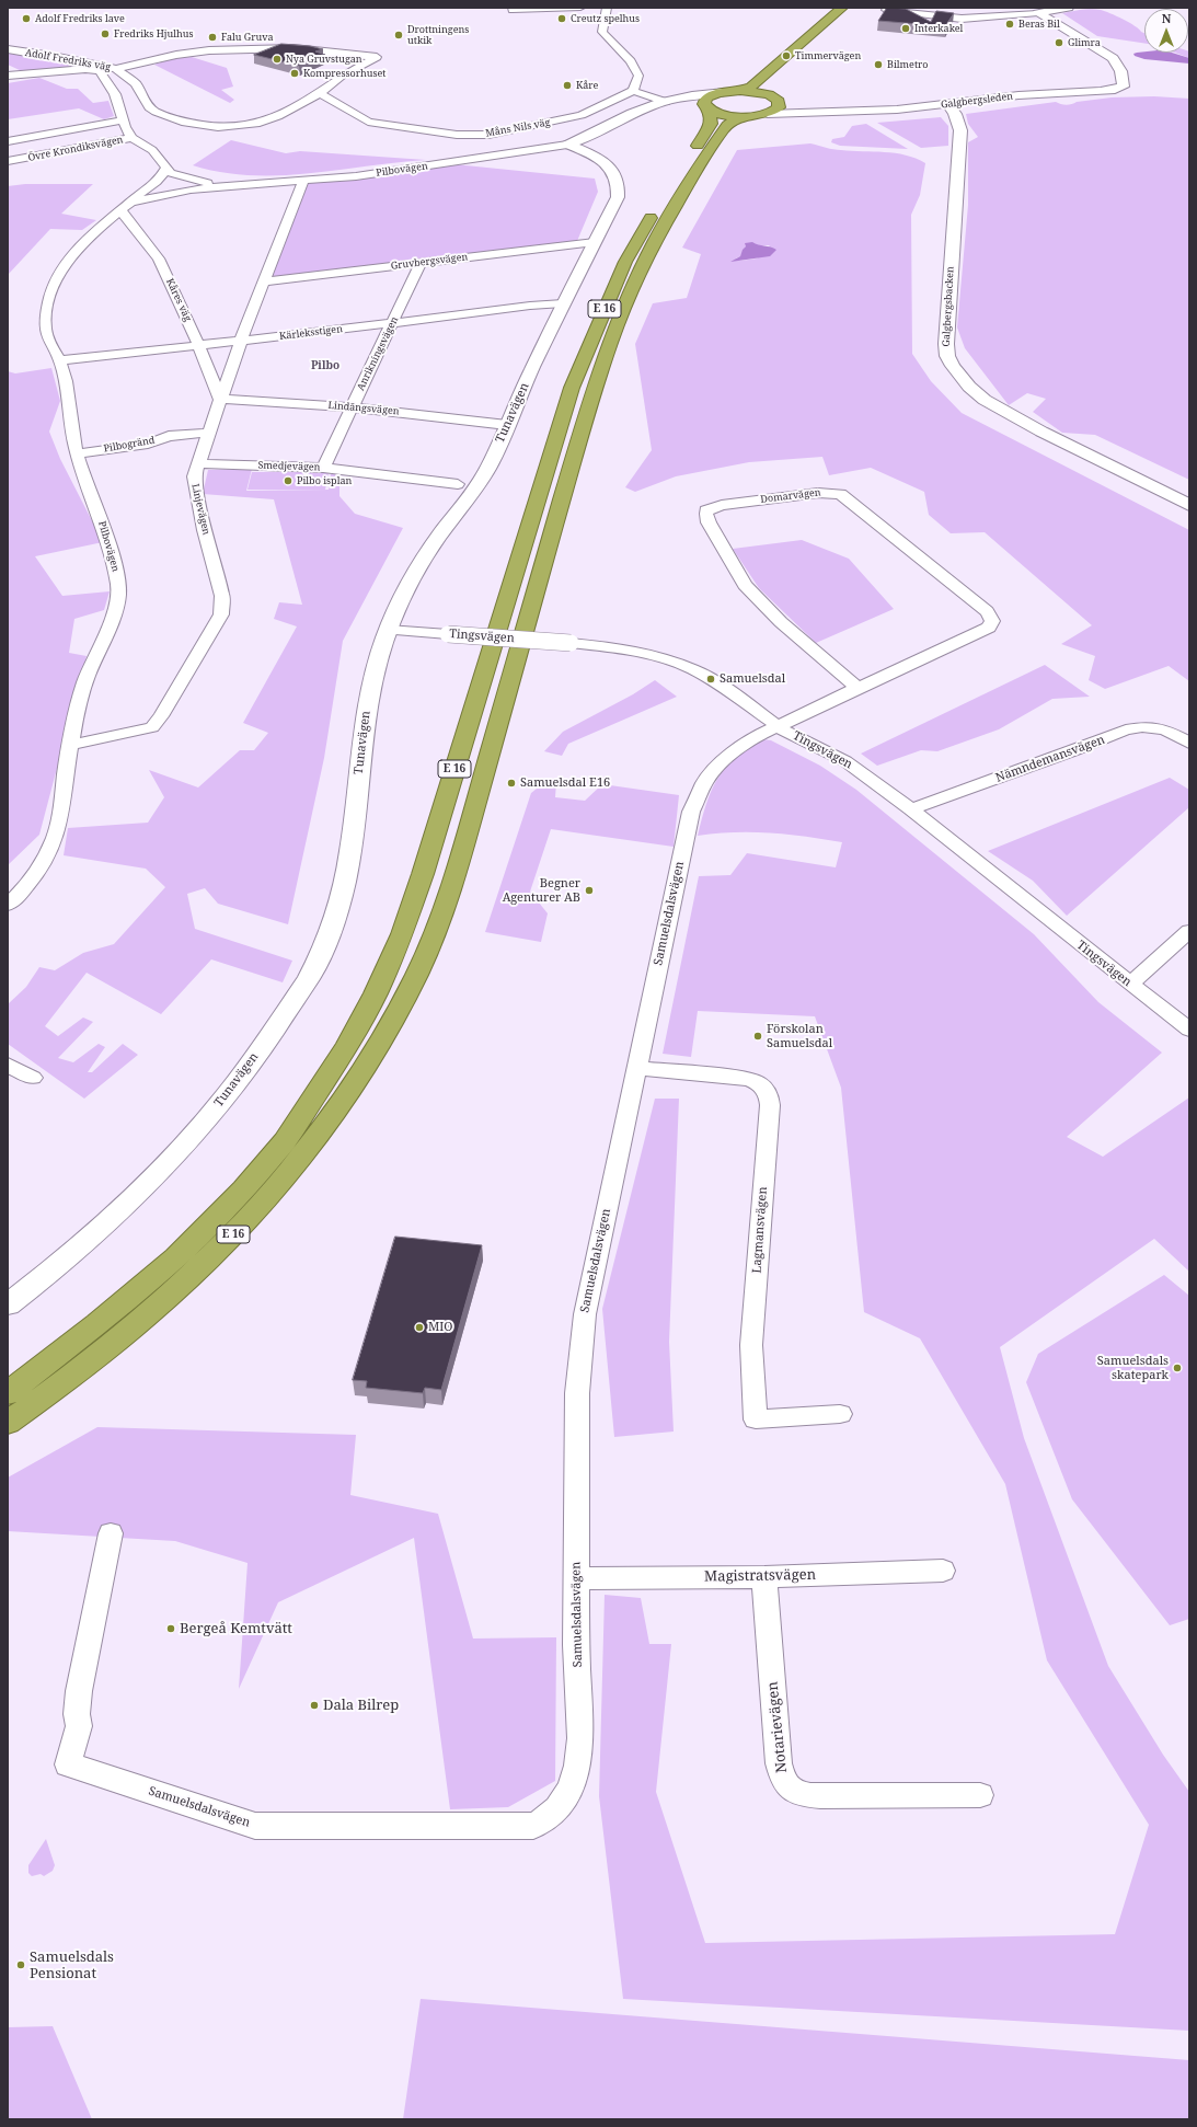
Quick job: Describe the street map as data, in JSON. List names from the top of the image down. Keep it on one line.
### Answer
{"streets":{"highway":["E 16"],"street":["Adolf Fredriks väg","Galgbergsleden","Måns Nils väg","Övre Krondiksvägen","Pilbovägen","Gruvbergsvägen","Kåres väg","Galgbergsbacken","Kärleksstigen","Anrikningsvägen","Lindängsvägen","Tunavägen","Pilbogränd","Smedjevägen","Domarvägen","Linjevägen","Tingsvägen","Nämndemansvägen","Samuelsdalsvägen","Lagmansvägen","Magistratsvägen","Notarievägen"]},"crossings":[["Adolf Fredriks väg","Måns Nils väg"],["Galgbergsleden","Galgbergsbacken"],["Galgbergsleden","E 16"],["Övre Krondiksvägen","Pilbovägen"],["Pilbovägen","Kåres väg"],["Pilbovägen","E 16"],["Pilbovägen","Kärleksstigen"],["Pilbovägen","Tunavägen"],["Pilbovägen","Pilbogränd"],["Pilbovägen","Linjevägen"],["Gruvbergsvägen","Anrikningsvägen"],["Gruvbergsvägen","Tunavägen"],["Gruvbergsvägen","Linjevägen"],["Kåres väg","Kärleksstigen"],["Kåres väg","Lindängsvägen"],["Kåres väg","Linjevägen"],["Kärleksstigen","Anrikningsvägen"],["Kärleksstigen","Tunavägen"],["Kärleksstigen","Linjevägen"],["Anrikningsvägen","Lindängsvägen"],["Anrikningsvägen","Smedjevägen"],["Lindängsvägen","Tunavägen"],["Lindängsvägen","Linjevägen"],["Tunavägen","Tingsvägen"],["Pilbogränd","Linjevägen"],["Smedjevägen","Linjevägen"],["Domarvägen","Tingsvägen"],["Domarvägen","Samuelsdalsvägen"],["Tingsvägen","Nämndemansvägen"],["Tingsvägen","Samuelsdalsvägen"],["Samuelsdalsvägen","Lagmansvägen"],["Samuelsdalsvägen","Magistratsvägen"],["Magistratsvägen","Notarievägen"]],"districts":["Pilbo"],"places":["Adolf Fredriks lave","Creutz spelhus","Beras Bil","Interkakel","Fredriks Hjulhus","Drottningens utkik","Falu Gruva","Glimra","Timmervägen","Nya Gruvstugan","Bilmetro","Kompressorhuset","Kåre","Pilbo isplan","Samuelsdal","Samuelsdal E16","Begner Agenturer AB","Förskolan Samuelsdal","MIO","Samuelsdals skatepark","Bergeå Kemtvätt","Dala Bilrep","Samuelsdals Pensionat"],"north":"top"}
